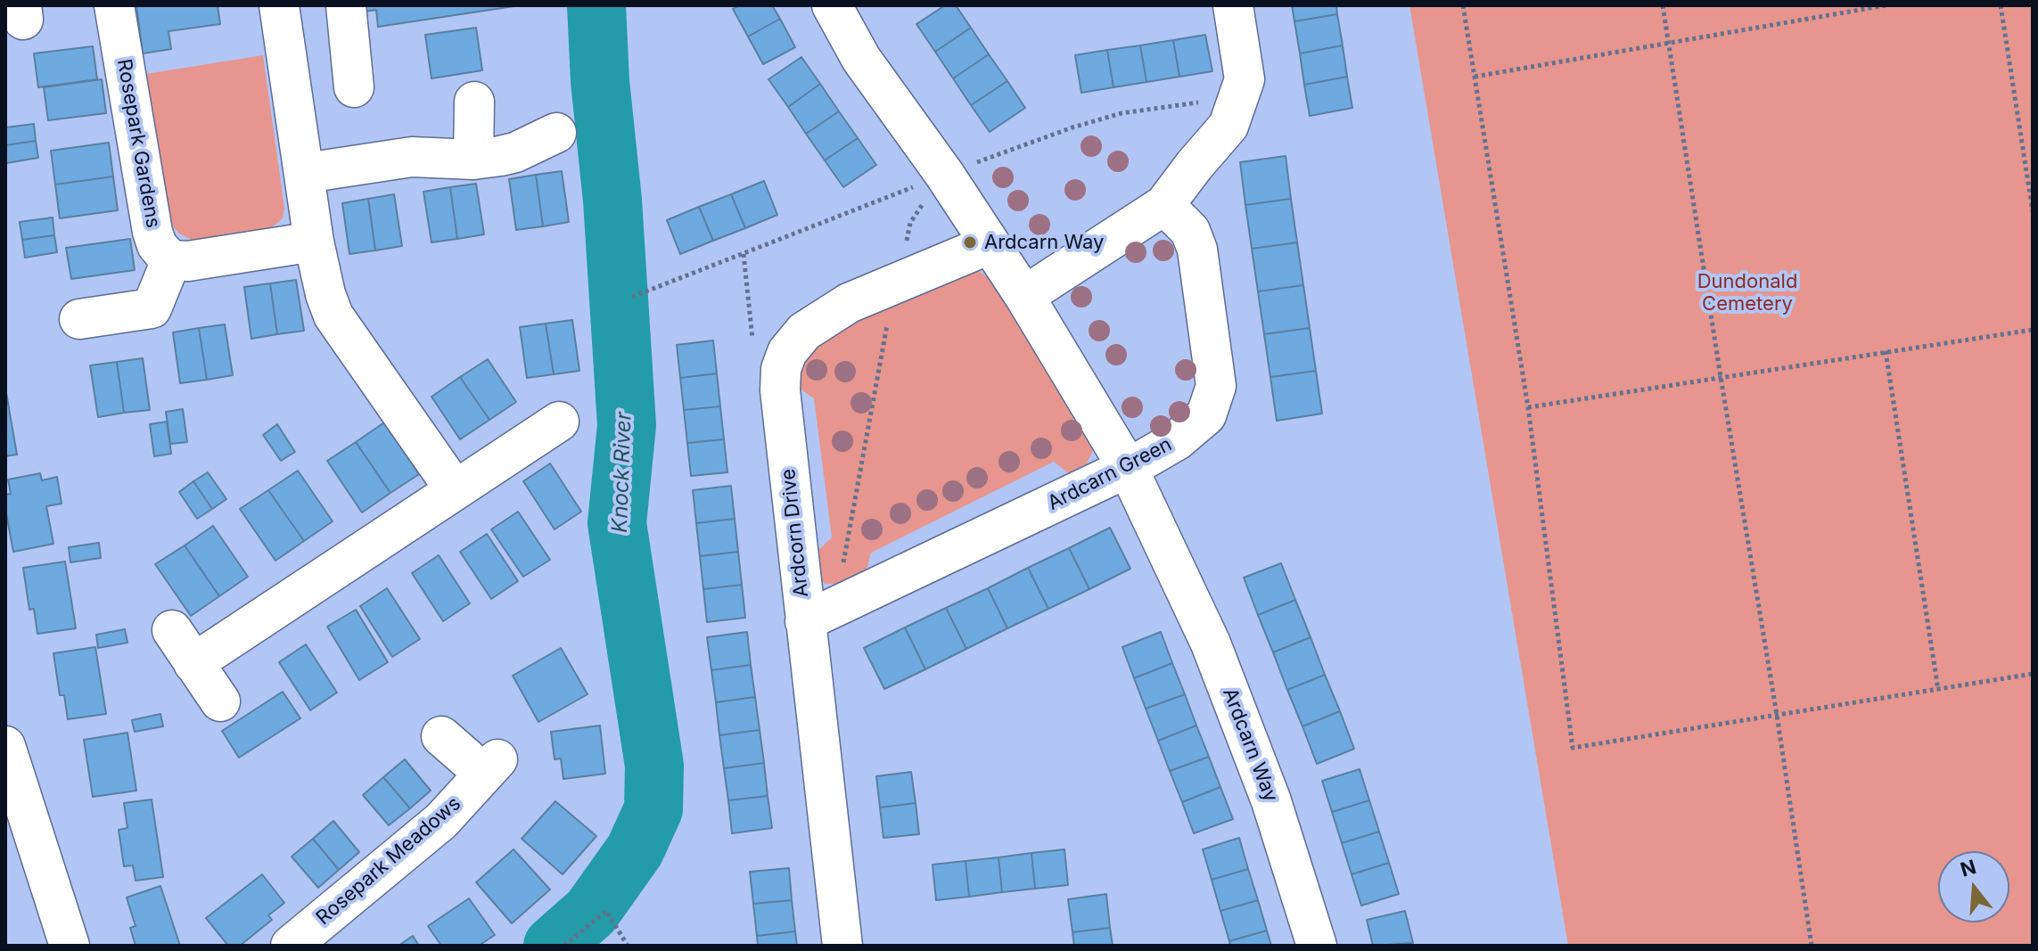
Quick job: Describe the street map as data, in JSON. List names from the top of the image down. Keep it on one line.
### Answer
{"streets":{"street":["Rosepark Gardens","Ardcarn Green","Ardcorn Drive","Ardcarn Way","Rosepark Meadows"]},"crossings":[["Ardcarn Green","Ardcorn Drive"],["Ardcarn Green","Ardcarn Way"],["Ardcorn Drive","Ardcarn Way"]],"water":["Knock River"],"parks":["Dundonald Cemetery"],"places":["Ardcarn Way"],"north":"top"}
